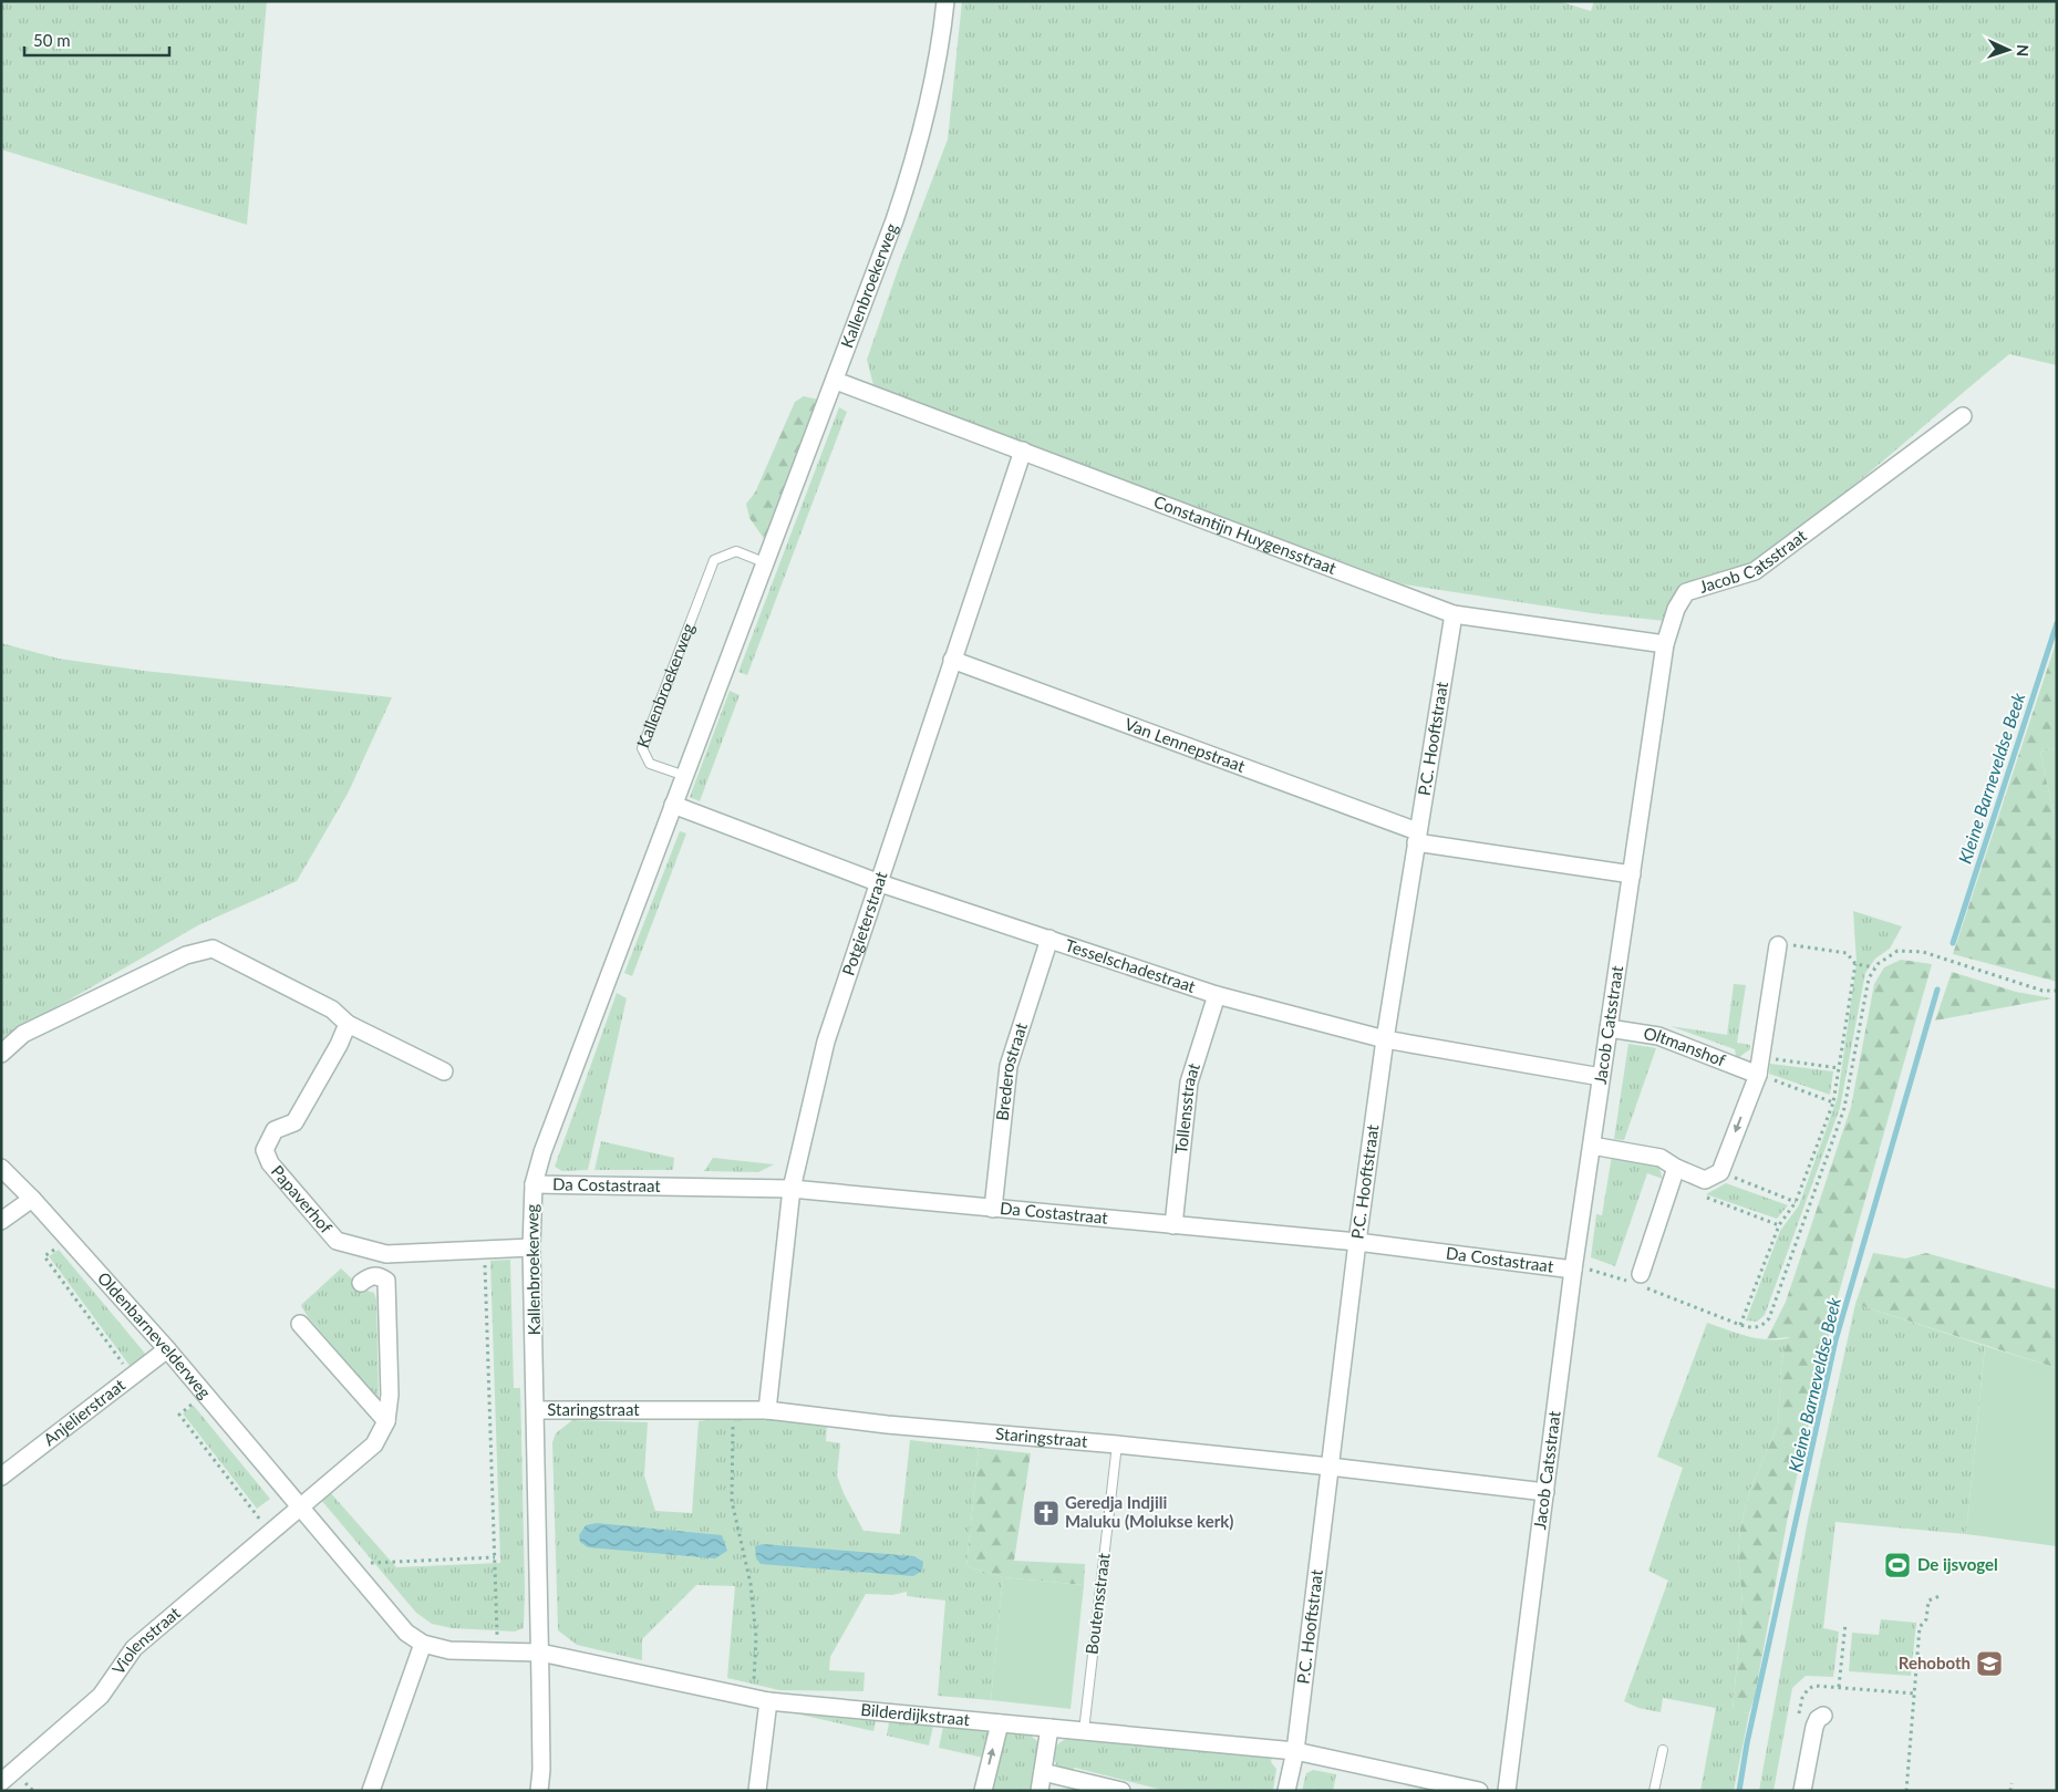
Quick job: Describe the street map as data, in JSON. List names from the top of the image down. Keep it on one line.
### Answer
{"streets":{"street":["Kallenbroekerweg","Constantijn Huygensstraat","Jacob Catsstraat","P.C. Hooftstraat","Van Lennepstraat","Potgieterstraat","Tesselschadestraat","Oltmanshof","Brederostraat","Tollensstraat","Da Costastraat","Papaverhof","Oldenbarnevelderweg","Staringstraat","Anjelierstraat","Violenstraat","Bilderdijkstraat"],"lane":["Boutensstraat"]},"crossings":[["Kallenbroekerweg","Constantijn Huygensstraat"],["Kallenbroekerweg","Tesselschadestraat"],["Kallenbroekerweg","Da Costastraat"],["Kallenbroekerweg","Papaverhof"],["Kallenbroekerweg","Oldenbarnevelderweg"],["Kallenbroekerweg","Staringstraat"],["Kallenbroekerweg","Bilderdijkstraat"],["Constantijn Huygensstraat","Jacob Catsstraat"],["Constantijn Huygensstraat","P.C. Hooftstraat"],["Constantijn Huygensstraat","Potgieterstraat"],["Jacob Catsstraat","Van Lennepstraat"],["Jacob Catsstraat","Tesselschadestraat"],["Jacob Catsstraat","Oltmanshof"],["Jacob Catsstraat","Da Costastraat"],["Jacob Catsstraat","Staringstraat"],["P.C. Hooftstraat","Van Lennepstraat"],["P.C. Hooftstraat","Tesselschadestraat"],["P.C. Hooftstraat","Da Costastraat"],["P.C. Hooftstraat","Staringstraat"],["P.C. Hooftstraat","Bilderdijkstraat"],["Van Lennepstraat","Potgieterstraat"],["Potgieterstraat","Tesselschadestraat"],["Potgieterstraat","Da Costastraat"],["Potgieterstraat","Staringstraat"],["Tesselschadestraat","Brederostraat"],["Tesselschadestraat","Tollensstraat"],["Brederostraat","Da Costastraat"],["Tollensstraat","Da Costastraat"],["Oldenbarnevelderweg","Anjelierstraat"],["Oldenbarnevelderweg","Violenstraat"],["Oldenbarnevelderweg","Bilderdijkstraat"],["Staringstraat","Boutensstraat"],["Boutensstraat","Bilderdijkstraat"]],"water":["Kleine Barneveldse Beek"],"places":{"church":["Geredja Indjili Maluku (Molukse kerk)"],"sports":["De ijsvogel"],"school or university":["Rehoboth"]},"scale_bar":"50 m","north":"right"}
